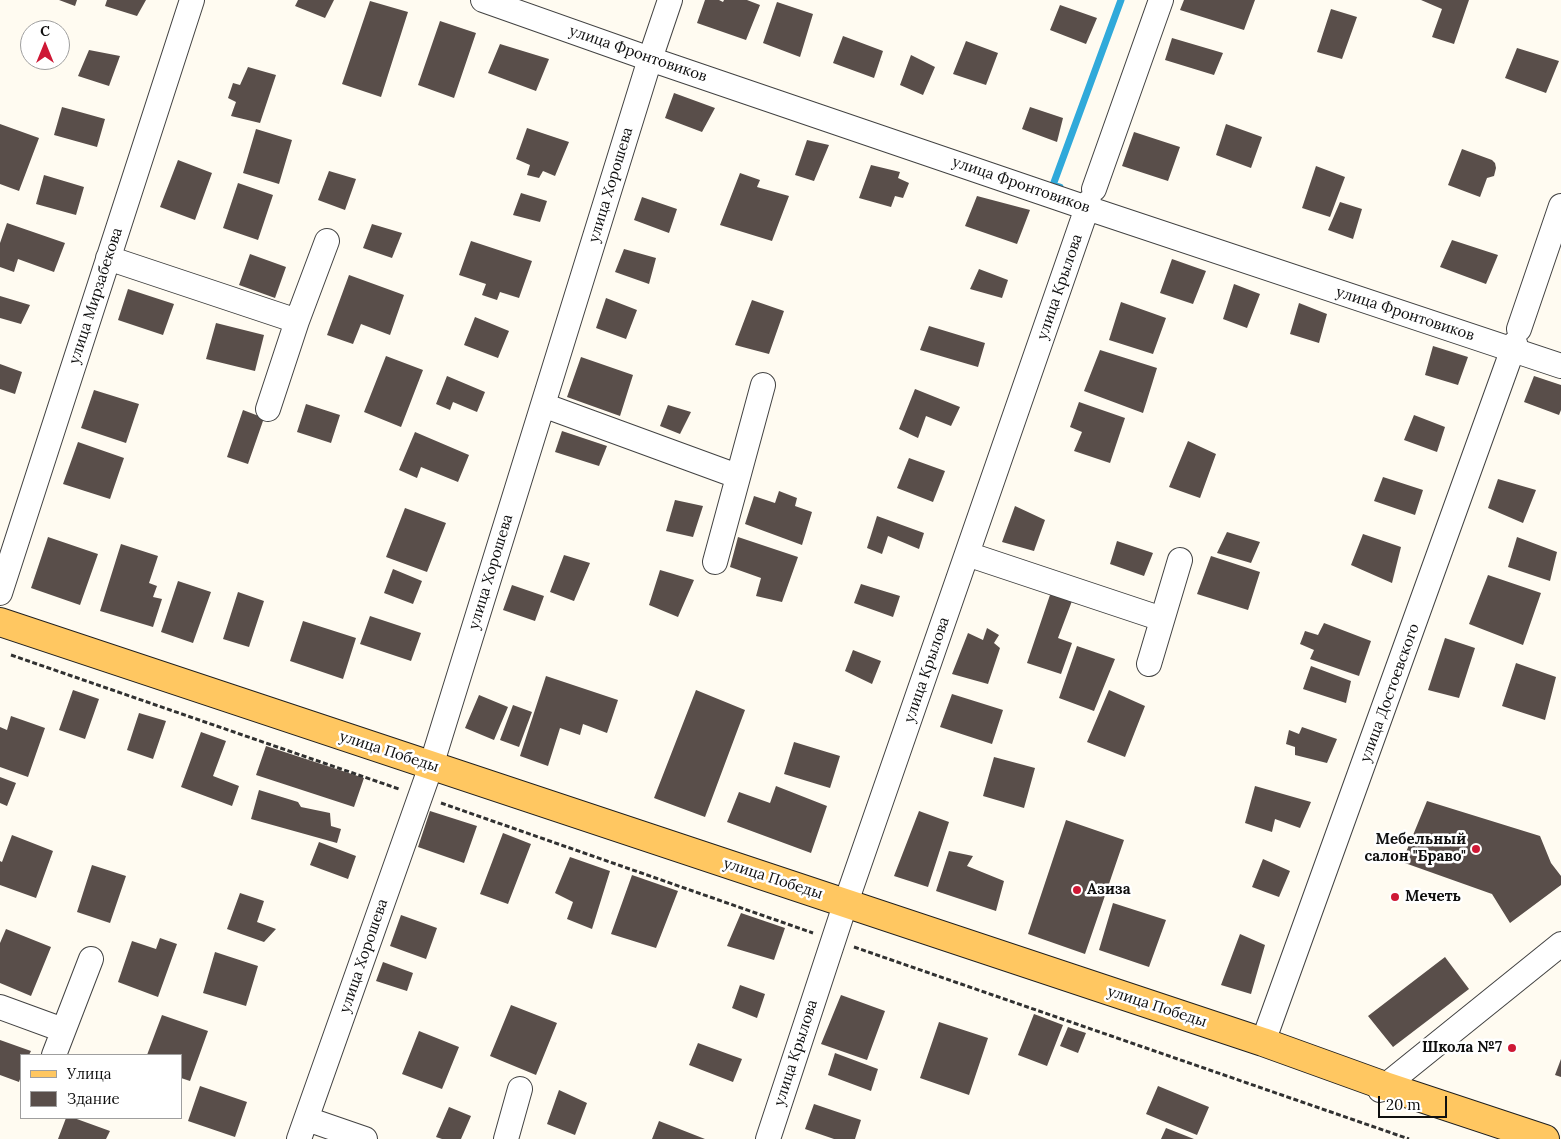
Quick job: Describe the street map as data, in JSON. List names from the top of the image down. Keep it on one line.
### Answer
{"streets":{"main road":["улица Победы"],"street":["улица Фронтовиков","улица Хорошева","улица Крылова","улица Мирзабекова","улица Достоевского"]},"crossings":[["улица Фронтовиков","улица Хорошева"],["улица Фронтовиков","улица Крылова"],["улица Фронтовиков","улица Достоевского"],["улица Хорошева","улица Победы"],["улица Крылова","улица Победы"],["улица Достоевского","улица Победы"]],"places":["Мебельный салон \"Браво\"","Азиза","Мечеть","Школа №7"],"legend":["Улица","Здание"],"scale_bar":"20 m","north":"top"}
